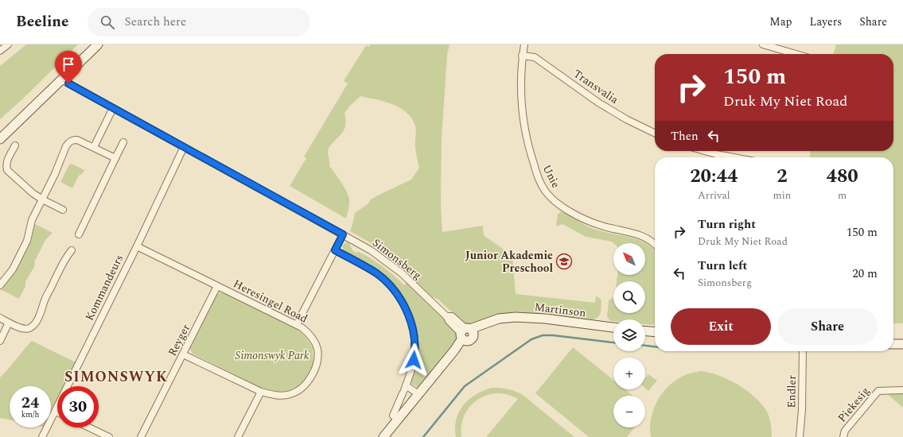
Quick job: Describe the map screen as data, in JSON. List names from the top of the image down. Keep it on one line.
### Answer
{"streets":{"street":["Transvalia","Unie","Simonsberg","Kommandeurs","Heresingel Road","Martinson","Reyger","Endler","Piekesig"]},"crossings":[["Transvalia","Unie"],["Simonsberg","Kommandeurs"],["Simonsberg","Martinson"],["Kommandeurs","Heresingel Road"],["Heresingel Road","Reyger"]],"districts":["SIMONSWYK"],"parks":["Simonswyk Park"],"places":{"school or university":["Junior Akademie Preschool"]},"north":"top left","page":{"header":"Beeline","search":"Search here","nav":["Map","Layers","Share"],"turn":["150 m","Druk My Niet Road"],"then":"Then","eta":["20:44","Arrival","2","min","480","m"],"list":[{"name":"Turn right","note":"Druk My Niet Road","value":"150 m"},{"name":"Turn left","note":"Simonsberg","value":"20 m"}],"map_buttons":["+","−"],"buttons":["Exit","Share"],"speed":"24 km/h","limit":"30"}}
